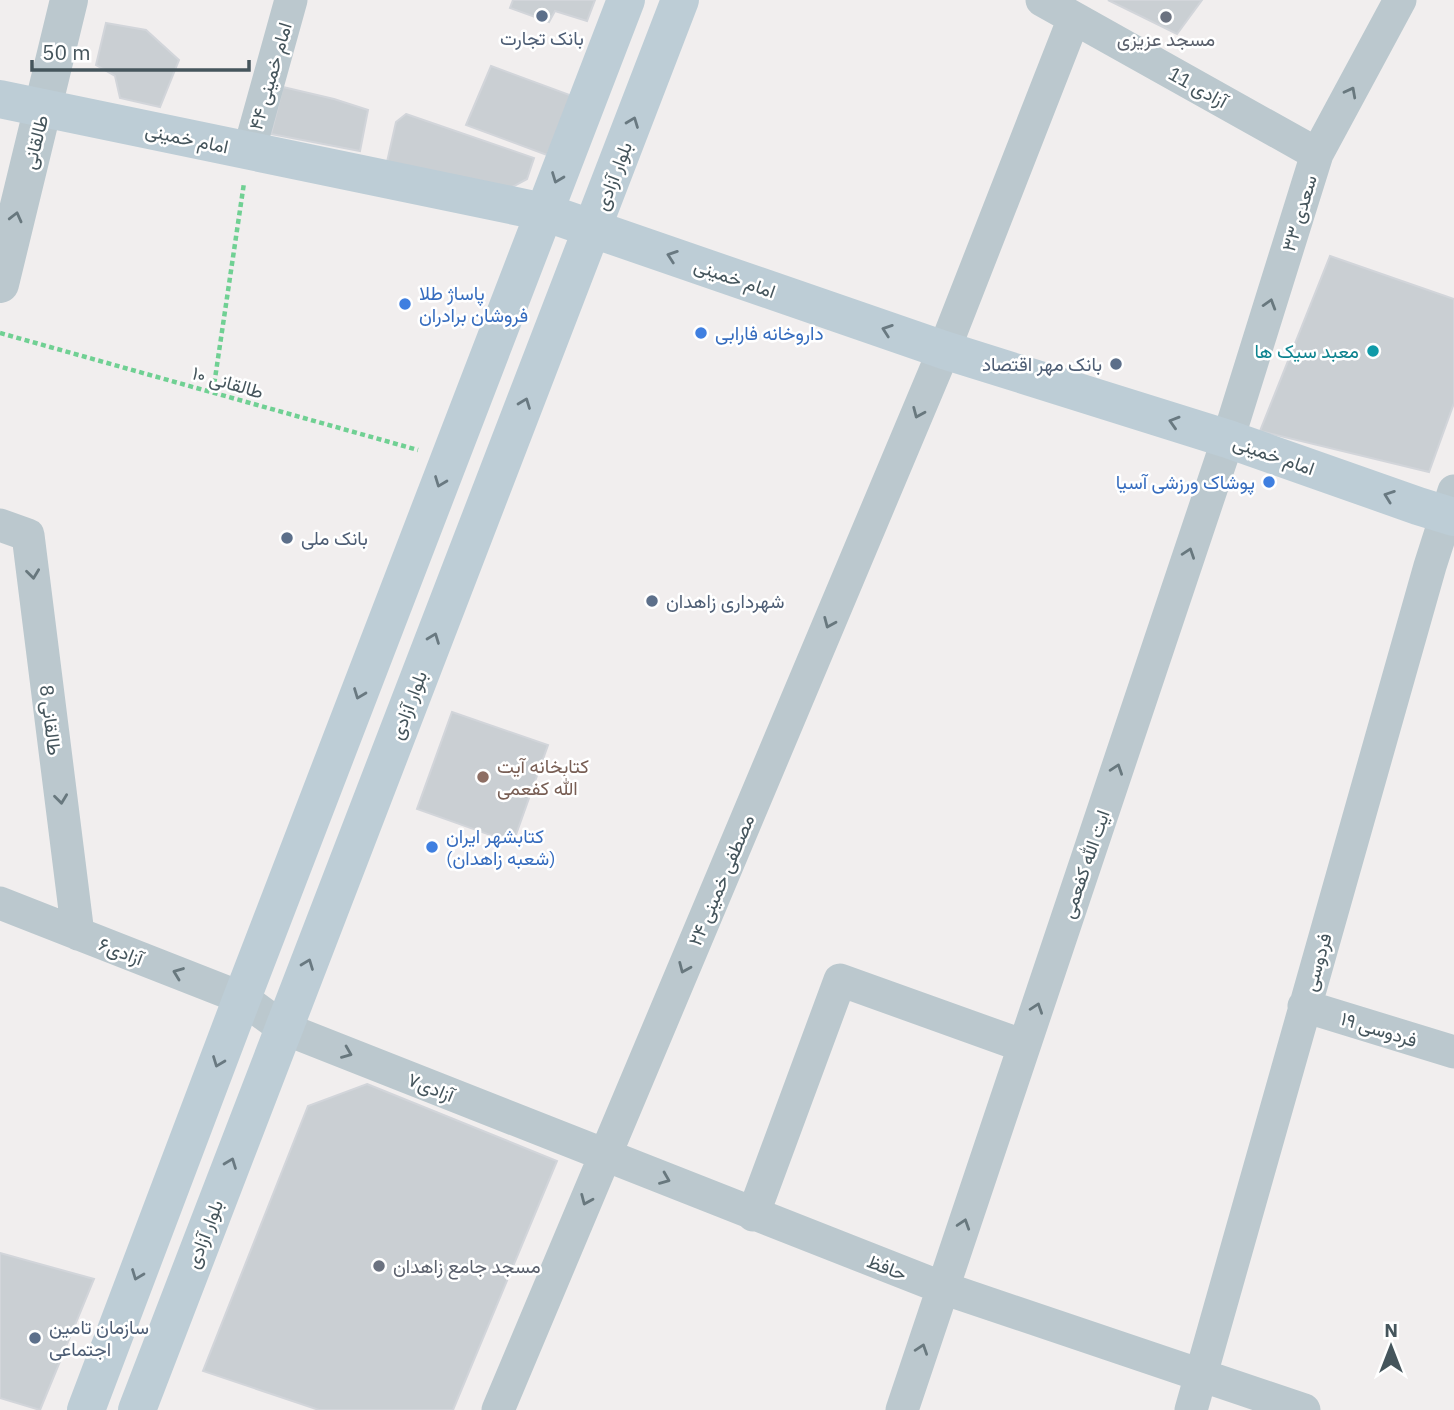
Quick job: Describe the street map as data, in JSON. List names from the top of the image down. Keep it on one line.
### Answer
{"streets":{"main road":["امام خمینی","بلوار آزادی"],"street":["امام خمینی ۴۴","آزادی 11","طالقانی","سعدی ۳۳","طالقانی 8","ایت الله کفعمی","مصطفی خمینی ۲۴","آزادی۶","فردوسی","فردوسی ۱۹","آزادی۷","حافظ"],"path":["طالقانی ۱۰"]},"crossings":[["امام خمینی ۴۴","امام خمینی"],["آزادی 11","سعدی ۳۳"],["آزادی 11","مصطفی خمینی ۲۴"],["امام خمینی","طالقانی"],["امام خمینی","بلوار آزادی"],["امام خمینی","سعدی ۳۳"],["امام خمینی","ایت الله کفعمی"],["امام خمینی","مصطفی خمینی ۲۴"],["امام خمینی","فردوسی"],["بلوار آزادی","آزادی۶"],["بلوار آزادی","آزادی۷"],["سعدی ۳۳","ایت الله کفعمی"],["طالقانی 8","آزادی۶"],["ایت الله کفعمی","حافظ"],["مصطفی خمینی ۲۴","آزادی۷"],["مصطفی خمینی ۲۴","حافظ"],["آزادی۶","آزادی۷"],["فردوسی","فردوسی ۱۹"],["فردوسی","حافظ"],["آزادی۷","حافظ"]],"one_way":["امام خمینی","طالقانی","سعدی ۳۳","طالقانی 8","ایت الله کفعمی","مصطفی خمینی ۲۴","آزادی۶","آزادی۷"],"places":["بانک تجارت","مسجد عزیزی","پاساژ طلا فروشان برادران","داروخانه فارابی","معبد سیک ها","بانک مهر اقتصاد","پوشاک ورزشی آسیا","بانک ملی","شهرداری زاهدان","کتابخانه آیت الله کفعمی","کتابشهر ایران (شعبه زاهدان)","مسجد جامع زاهدان","سازمان تامین اجتماعی"],"scale_bar":"50 m","north":"top"}
